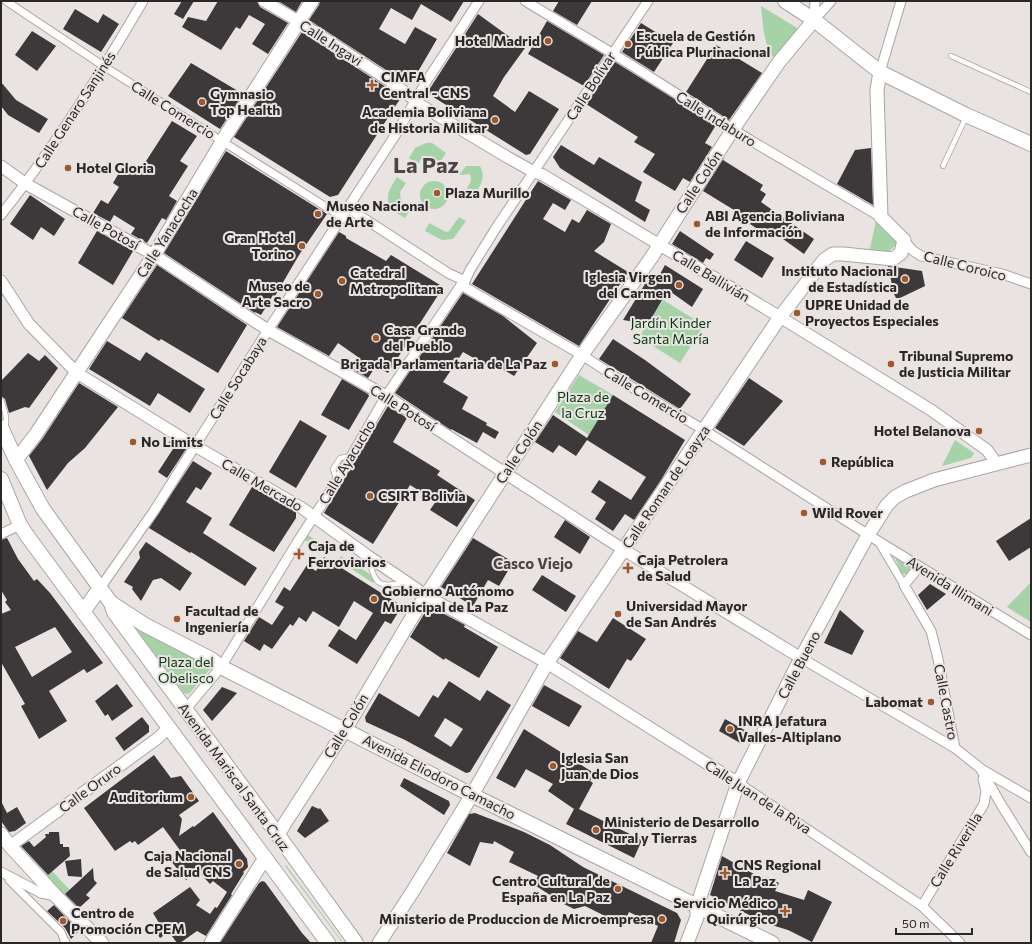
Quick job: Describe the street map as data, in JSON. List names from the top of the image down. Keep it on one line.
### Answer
{"streets":{"main road":["Calle Indaburo","Calle Colón","Calle Yanacocha","Calle Roman de Loayza","Calle Bueno","Avenida Mariscal Santa Cruz","Avenida Eliodoro Camacho"],"street":["Calle Ingavi","Calle Bolívar","Calle Genaro Sanjinés","Calle Comercio","Calle Potosí","Calle Coroico","Calle Ballivián","Calle Socabaya","Calle Ayacucho","Calle Mercado","Avenida Illimani","Calle Castro","Calle Oruro","Calle Juan de la Riva","Calle Riverilla"]},"crossings":[["Calle Ingavi","Calle Yanacocha"],["Calle Ingavi","Calle Ballivián"],["Calle Ingavi","Calle Socabaya"],["Calle Bolívar","Calle Indaburo"],["Calle Bolívar","Calle Ballivián"],["Calle Bolívar","Calle Ayacucho"],["Calle Genaro Sanjinés","Calle Comercio"],["Calle Genaro Sanjinés","Calle Potosí"],["Calle Comercio","Calle Colón"],["Calle Comercio","Calle Yanacocha"],["Calle Comercio","Calle Socabaya"],["Calle Comercio","Calle Ayacucho"],["Calle Comercio","Calle Roman de Loayza"],["Calle Comercio","Avenida Illimani"],["Calle Comercio","Calle Bueno"],["Calle Comercio","Calle Castro"],["Calle Indaburo","Calle Colón"],["Calle Indaburo","Calle Coroico"],["Calle Indaburo","Calle Roman de Loayza"],["Calle Colón","Calle Potosí"],["Calle Colón","Calle Ballivián"],["Calle Colón","Calle Mercado"],["Calle Colón","Avenida Mariscal Santa Cruz"],["Calle Colón","Avenida Eliodoro Camacho"],["Calle Potosí","Calle Yanacocha"],["Calle Potosí","Calle Socabaya"],["Calle Potosí","Calle Ayacucho"],["Calle Potosí","Calle Roman de Loayza"],["Calle Potosí","Calle Bueno"],["Calle Yanacocha","Calle Mercado"],["Calle Yanacocha","Avenida Mariscal Santa Cruz"],["Calle Coroico","Calle Roman de Loayza"],["Calle Ballivián","Calle Socabaya"],["Calle Ballivián","Calle Ayacucho"],["Calle Ballivián","Calle Roman de Loayza"],["Calle Ballivián","Calle Bueno"],["Calle Socabaya","Calle Mercado"],["Calle Socabaya","Avenida Mariscal Santa Cruz"],["Calle Ayacucho","Calle Mercado"],["Calle Ayacucho","Avenida Mariscal Santa Cruz"],["Calle Ayacucho","Avenida Eliodoro Camacho"],["Calle Mercado","Calle Roman de Loayza"],["Calle Mercado","Calle Juan de la Riva"],["Calle Roman de Loayza","Avenida Eliodoro Camacho"],["Calle Roman de Loayza","Calle Juan de la Riva"],["Avenida Illimani","Calle Bueno"],["Avenida Illimani","Calle Castro"],["Calle Bueno","Calle Castro"],["Calle Bueno","Avenida Eliodoro Camacho"],["Calle Bueno","Calle Juan de la Riva"],["Calle Castro","Calle Riverilla"],["Avenida Mariscal Santa Cruz","Avenida Eliodoro Camacho"],["Avenida Mariscal Santa Cruz","Calle Oruro"],["Calle Juan de la Riva","Calle Riverilla"]],"districts":["La Paz","Casco Viejo"],"parks":["Jardín Kinder Santa María","Plaza de la Cruz","Plaza del Obelisco"],"places":{"other":["Hotel Madrid","Escuela de Gestión Pública Plurinacional","Gymnasio Top Health","Academia Boliviana de Historia Militar","Hotel Gloria","Plaza Murillo","Museo Nacional de Arte","ABI Agencia Boliviana de Información","Gran Hotel Torino","Instituto Nacional de Estadística","Catedral Metropolitana","Iglesia Virgen del Carmen","Museo de Arte Sacro","UPRE Unidad de Proyectos Especiales","Casa Grande del Pueblo","Brigada Parlamentaria de La Paz","Tribunal Supremo de Justicia Militar","Hotel Belanova","No Limits","República","CSIRT Bolivia","Wild Rover","Gobierno Autónomo Municipal de La Paz","Universidad Mayor de San Andrés","Facultad de Ingeniería","Labomat","INRA Jefatura Valles-Altiplano","Iglesia San Juan de Dios","Auditorium","Ministerio de Desarrollo Rural y Tierras","Caja Nacional de Salud CNS","Centro Cultural de España en La Paz","Ministerio de Produccion de Microempresa","Centro de Promoción CPEM"],"health":["CIMFA Central - CNS","Caja de Ferroviarios","Caja Petrolera de Salud","CNS Regional La Paz","Servicio Médico Quirúrgico"]},"scale_bar":"50 m"}
